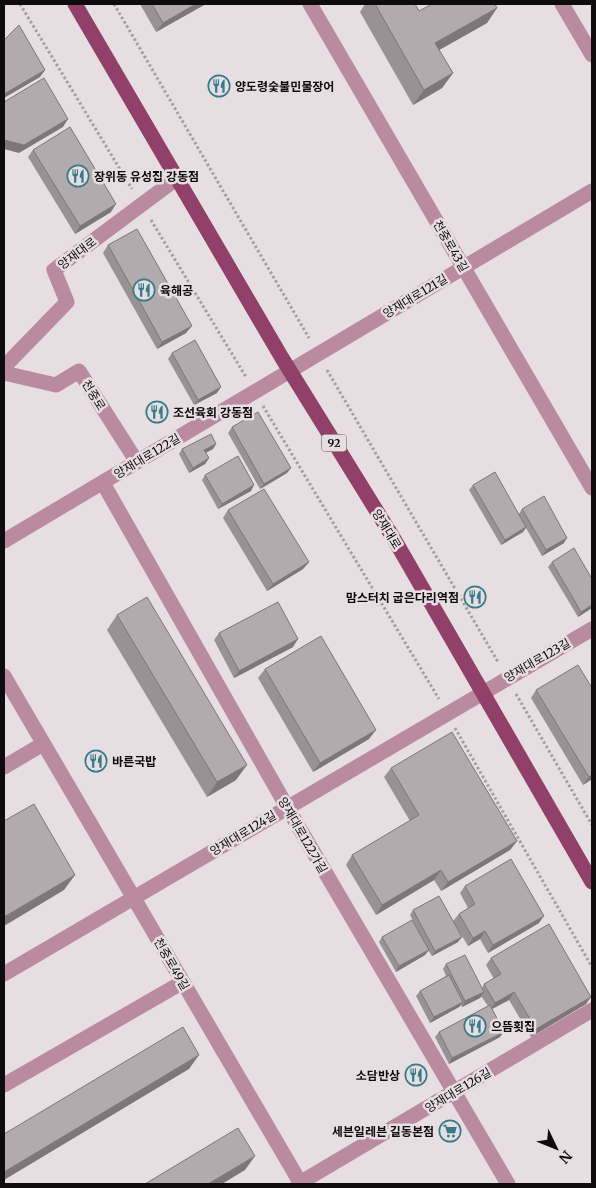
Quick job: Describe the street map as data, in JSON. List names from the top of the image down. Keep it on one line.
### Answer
{"streets":{"main road":["양재대로","92"],"street":["천중로43길","양재대로121길","천중로","양재대로122길","양재대로123길","양재대로124길","양재대로122가길","천중로49길","양재대로126길"]},"crossings":[["천중로43길","양재대로121길"],["양재대로","양재대로121길"],["양재대로","양재대로122길"],["양재대로","양재대로123길"],["양재대로","양재대로124길"],["양재대로121길","양재대로122길"],["천중로","양재대로122길"],["양재대로122길","양재대로122가길"],["양재대로123길","양재대로124길"],["양재대로124길","양재대로122가길"],["양재대로124길","천중로49길"],["양재대로122가길","양재대로126길"],["천중로49길","양재대로126길"]],"places":{"restaurant":["양도령숯불민물장어","장위동 유성집 강동점","육해공","조선육회 강동점","맘스터치 굽은다리역점","바른국밥","으뜸횟집","소담반상"],"supermarket":["세븐일레븐 길동본점"]},"north":"bottom right"}
